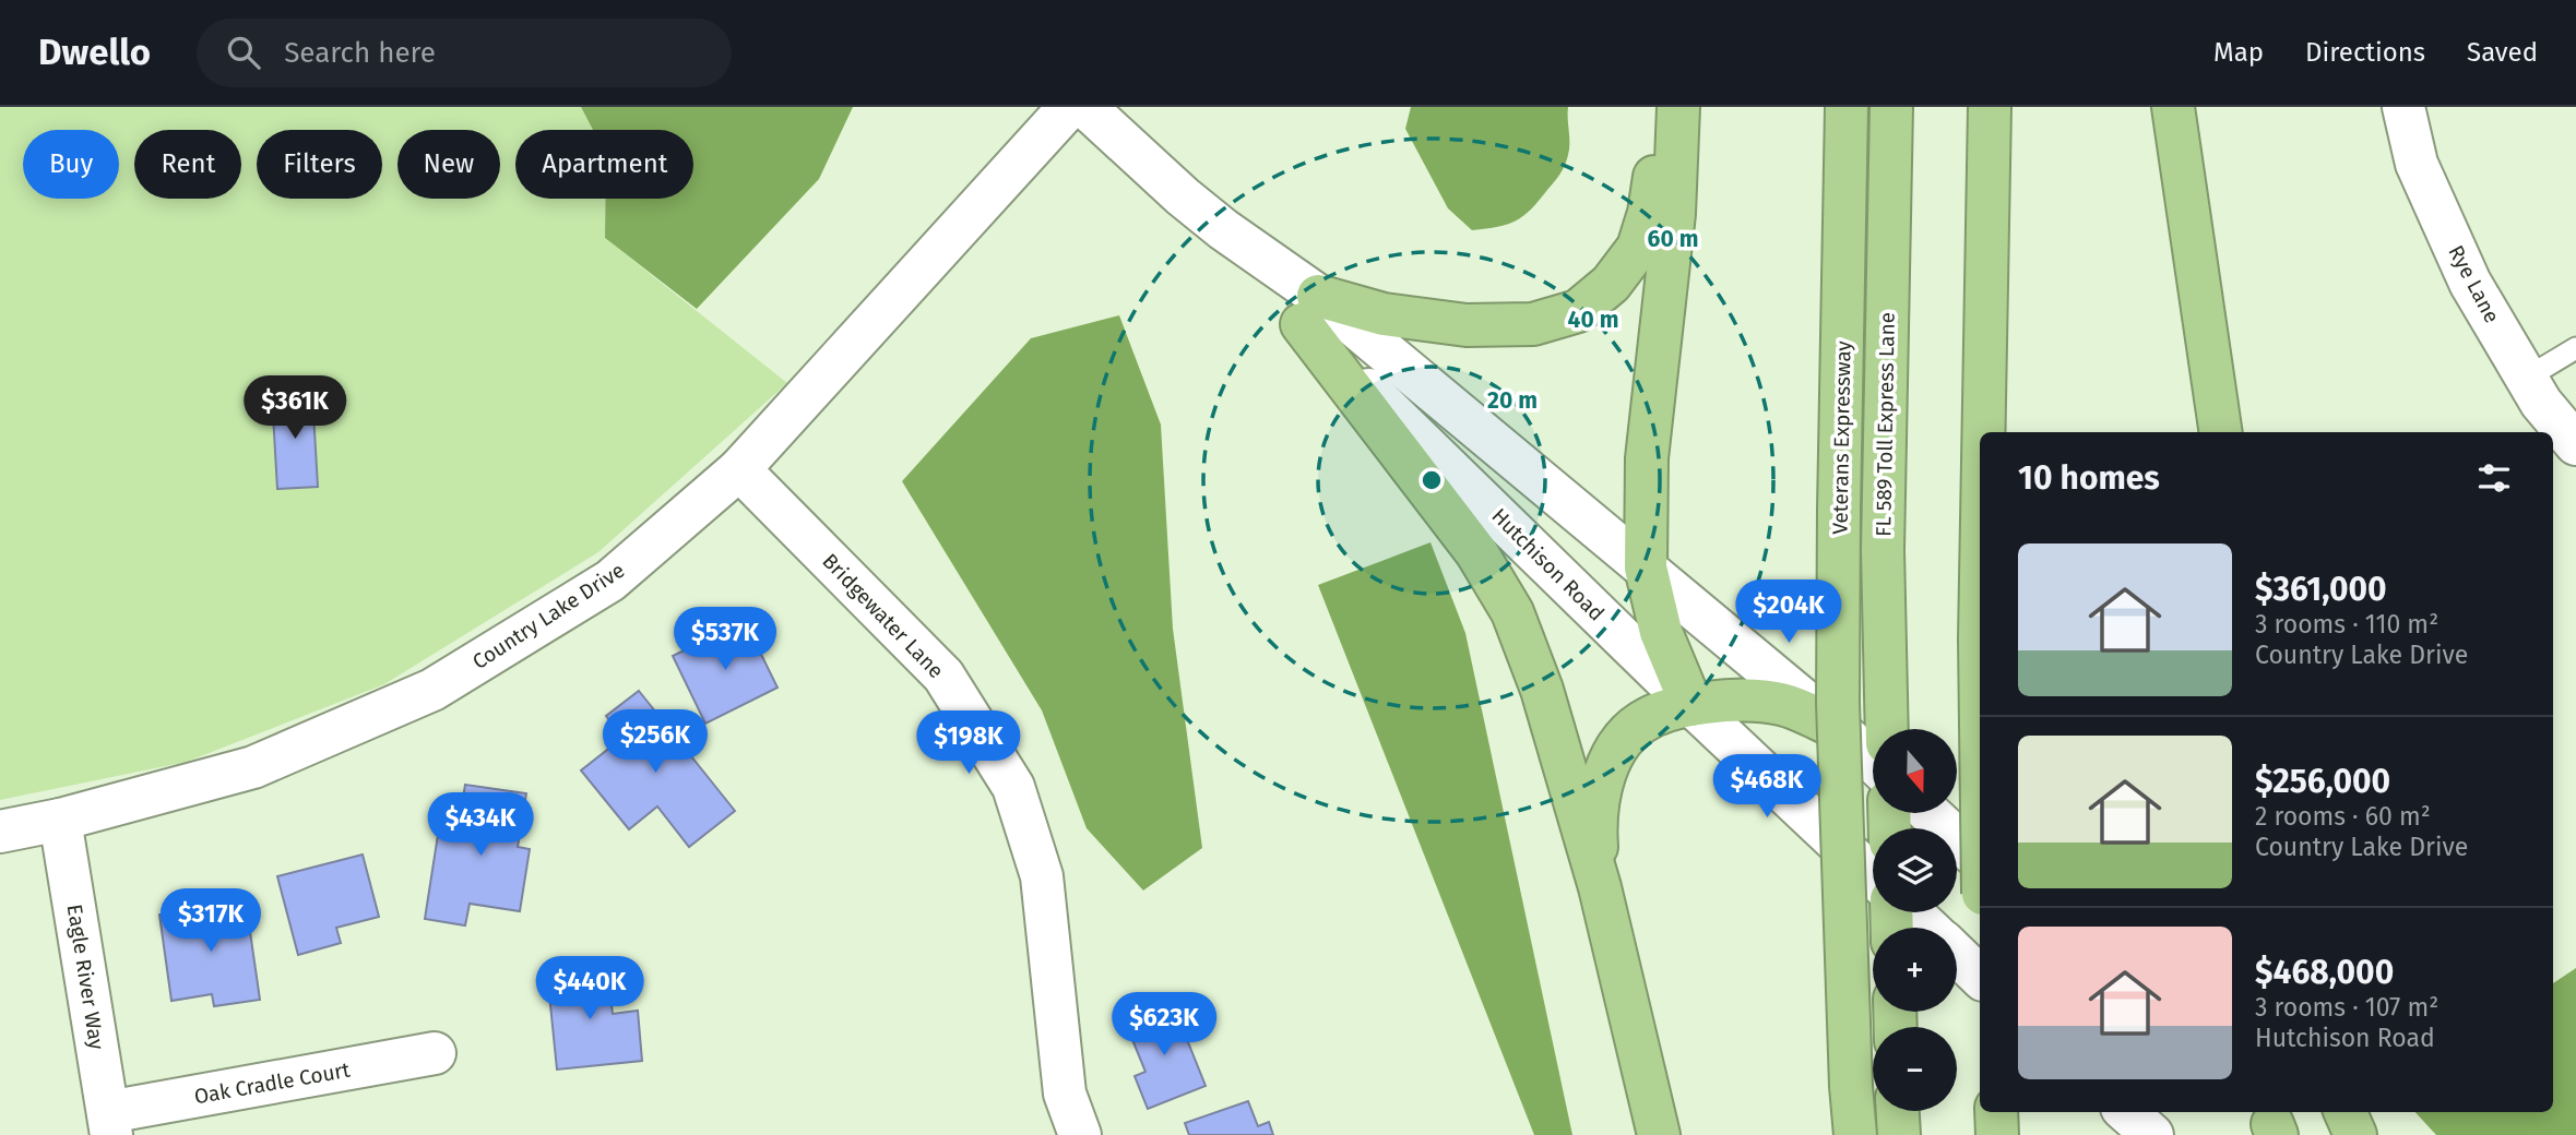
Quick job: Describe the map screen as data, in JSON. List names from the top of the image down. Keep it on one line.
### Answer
{"streets":{"highway":["FL 589 Toll Express Lane","Veterans Expressway"],"street":["Rye Lane","Hutchison Road","Country Lake Drive","Bridgewater Lane","Eagle River Way","Oak Cradle Court"]},"crossings":[["Country Lake Drive","Bridgewater Lane"],["Country Lake Drive","Eagle River Way"],["Eagle River Way","Oak Cradle Court"]],"north":"bottom","page":{"header":"Dwello","search":"Search here","nav":["Map","Directions","Saved"],"chip":["Buy","Rent","Filters","New","Apartment"],"price":["$361K","$204K","$537K","$256K","$198K","$468K","$434K","$317K","$440K","$623K"],"heading":"10 homes","list":[{"name":"$361,000","note":"3 rooms · 110 m² · Country Lake Drive"},{"name":"$256,000","note":"2 rooms · 60 m² · Country Lake Drive"},{"name":"$468,000","note":"3 rooms · 107 m² · Hutchison Road"}],"map_buttons":["+","−"]},"rings":["60 m","40 m","20 m"]}
